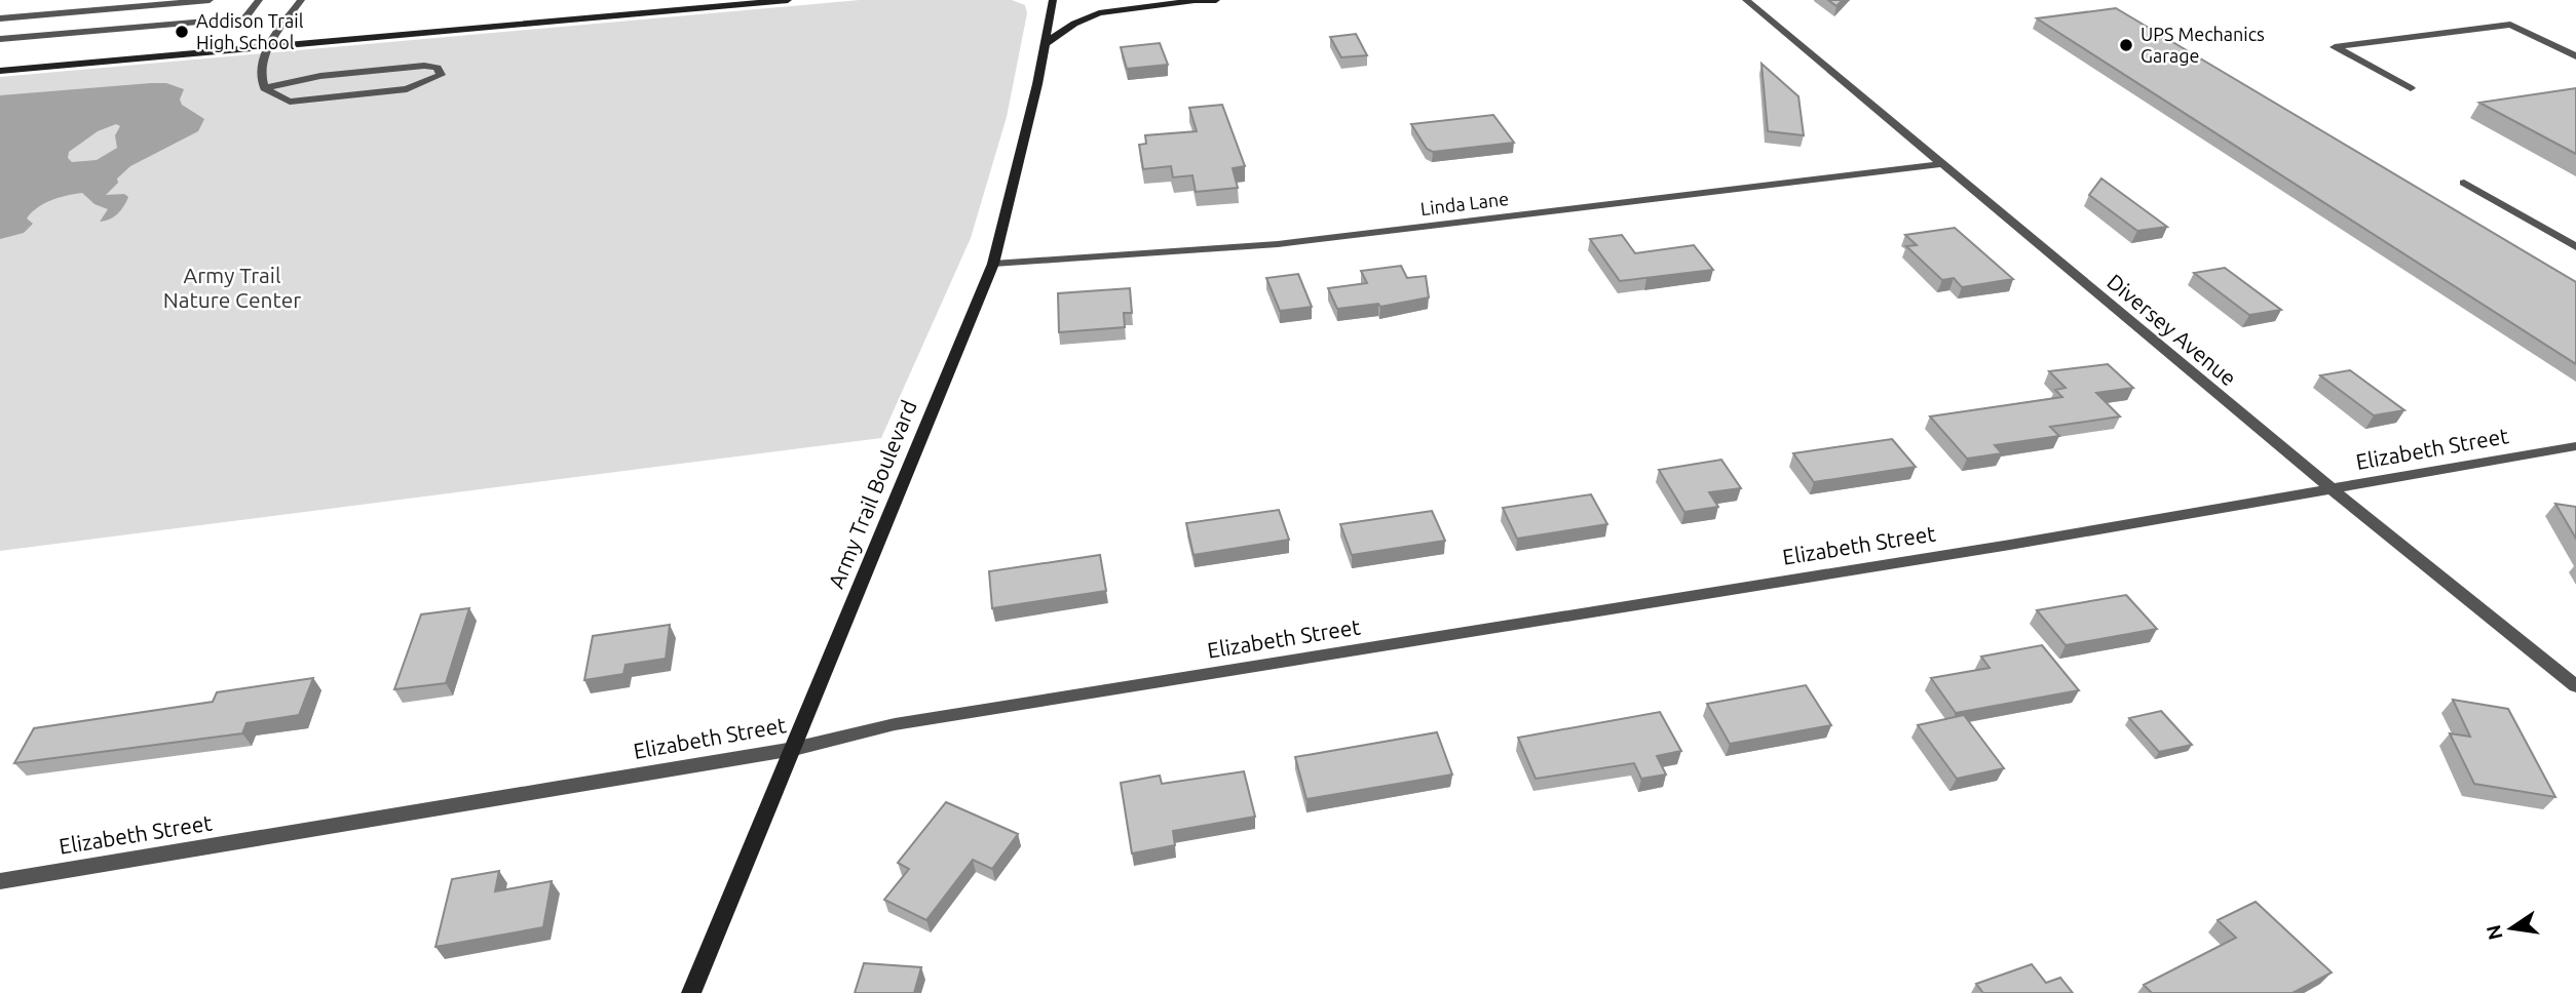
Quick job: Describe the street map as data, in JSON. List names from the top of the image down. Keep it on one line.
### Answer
{"streets":{"main road":["Army Trail Boulevard"],"street":["Linda Lane","Diversey Avenue","Elizabeth Street"]},"crossings":[["Linda Lane","Diversey Avenue"],["Linda Lane","Army Trail Boulevard"],["Diversey Avenue","Elizabeth Street"],["Elizabeth Street","Army Trail Boulevard"]],"parks":["Army Trail Nature Center"],"places":["Addison Trail High School","UPS Mechanics Garage"],"north":"left"}
